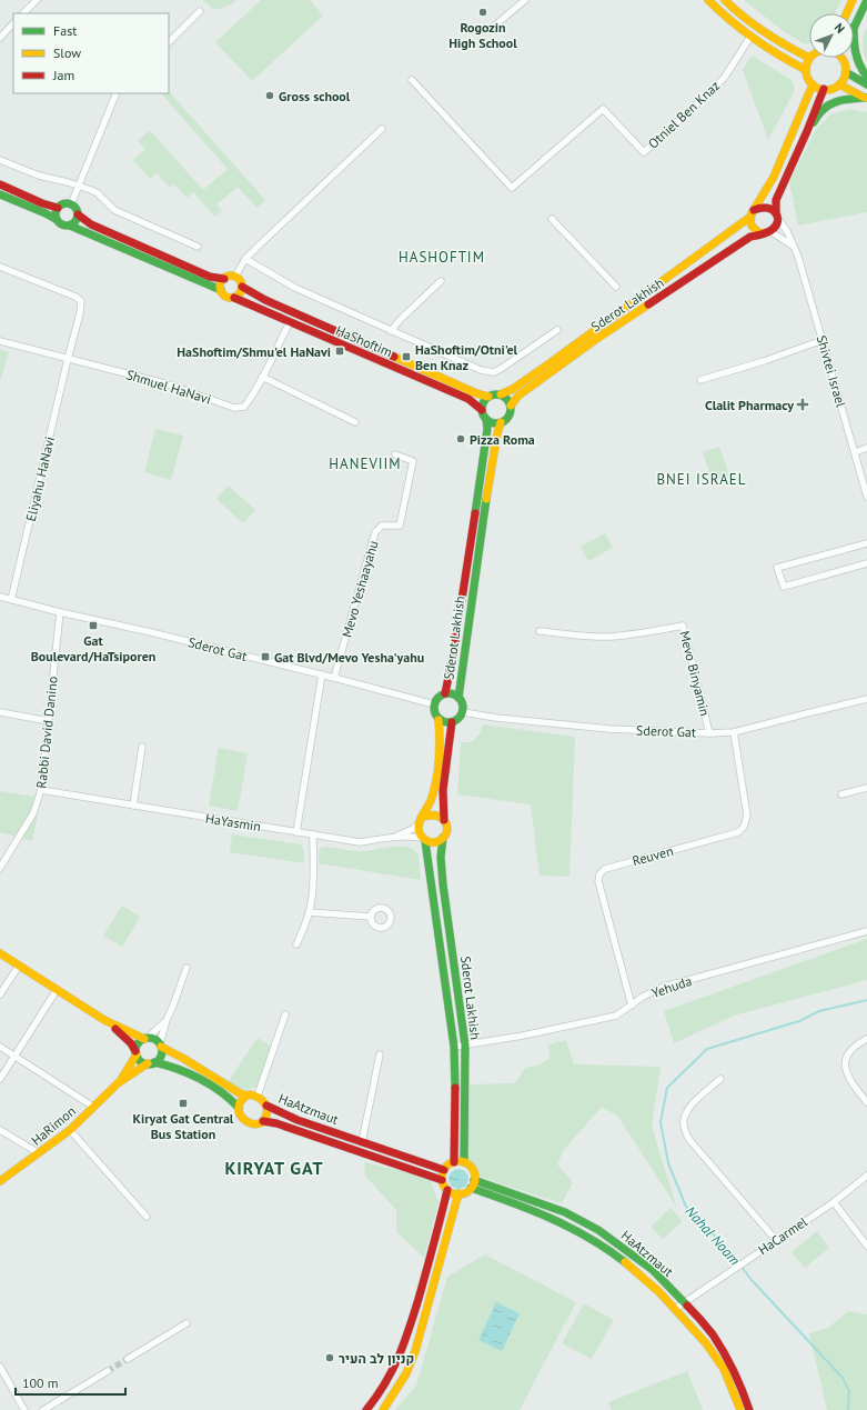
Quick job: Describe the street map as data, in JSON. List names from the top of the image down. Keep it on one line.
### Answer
{"streets":{"main road":["Sderot Lakhish","HaShoftim","HaAtzmaut","HaRimon"],"street":["Otniel Ben Knaz","Shivtei Israel","Shmuel HaNavi","Eliyahu HaNavi","Mevo Yeshaayahu","Sderot Gat","Mevo Binyamin","Rabbi David Danino","HaYasmin","Reuven","Yehuda","HaCarmel"]},"crossings":[["Sderot Lakhish","HaShoftim"],["Sderot Lakhish","Shivtei Israel"],["Sderot Lakhish","Sderot Gat"],["Sderot Lakhish","HaYasmin"],["Sderot Lakhish","Yehuda"],["Sderot Lakhish","HaAtzmaut"],["HaShoftim","Shmuel HaNavi"],["Shmuel HaNavi","Eliyahu HaNavi"],["Eliyahu HaNavi","Sderot Gat"],["Mevo Yeshaayahu","Sderot Gat"],["Sderot Gat","Mevo Binyamin"],["Sderot Gat","Rabbi David Danino"],["Sderot Gat","Reuven"],["Rabbi David Danino","HaYasmin"],["Reuven","Yehuda"],["HaAtzmaut","HaCarmel"]],"districts":["HASHOFTIM","HANEVIIM","BNEI ISRAEL","KIRYAT GAT"],"water":["Nahal Noam"],"places":{"other":["Rogozin High School","Gross school","Pizza Roma","קניון לב העיר"],"transit":["HaShoftim/Shmu'el HaNavi","HaShoftim/Otni'el Ben Knaz","Gat Boulevard/HaTsiporen","Gat Blvd/Mevo Yesha'yahu","Kiryat Gat Central Bus Station"],"health":["Clalit Pharmacy"]},"legend":["Fast","Slow","Jam"],"scale_bar":"100 m","north":"top right"}
